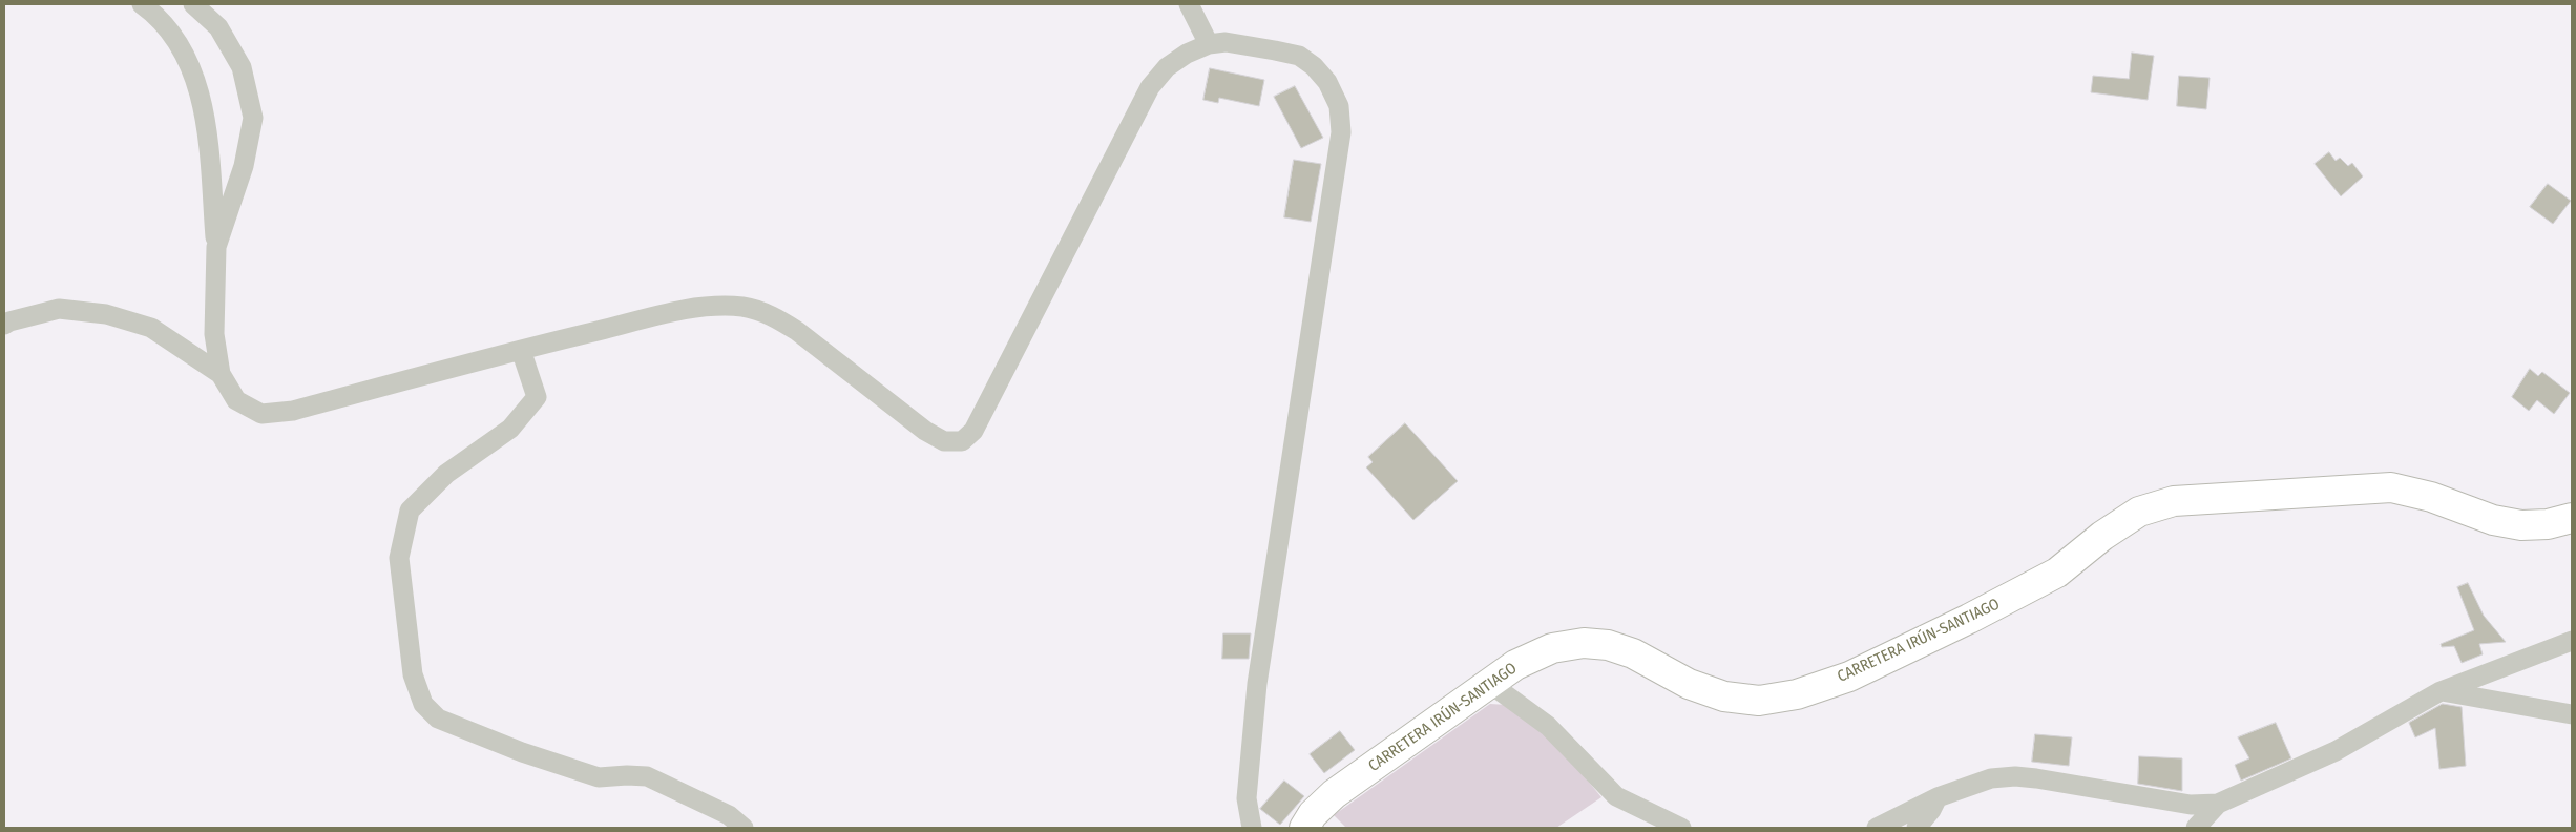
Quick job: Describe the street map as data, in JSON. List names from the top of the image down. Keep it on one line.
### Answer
{"streets":{"highway":["CARRETERA IRÚN-SANTIAGO"]}}
